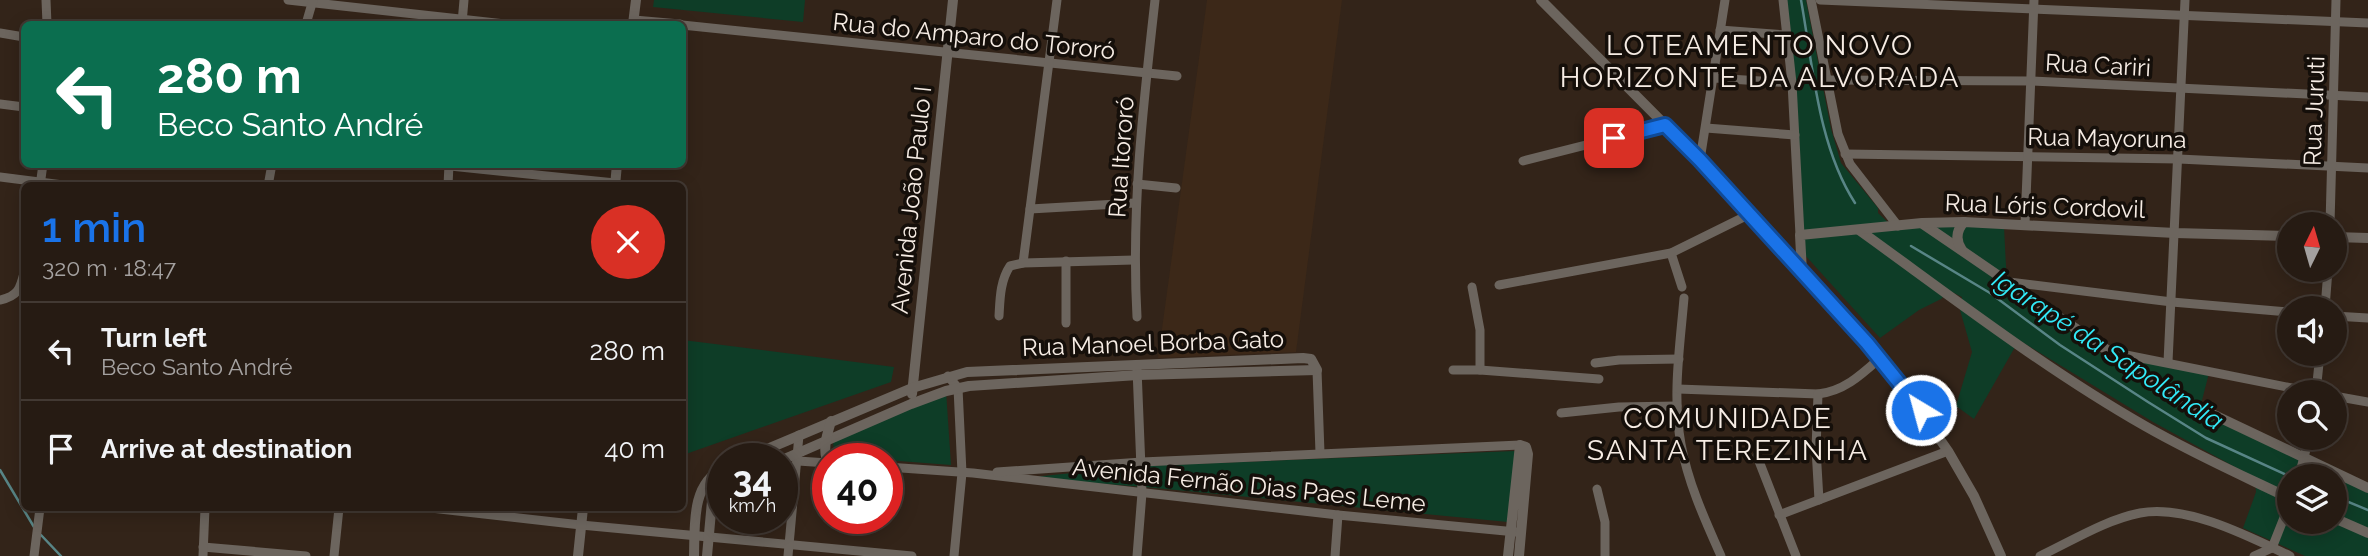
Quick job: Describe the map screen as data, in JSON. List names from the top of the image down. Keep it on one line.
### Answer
{"streets":{"street":["Rua do Amparo do Tororó","Rua Cariri","Rua Juruti","Rua Mayoruna","Rua Itororó","Avenida João Paulo I","Rua Lóris Cordovil","Rua Manoel Borba Gato","Avenida Fernão Dias Paes Leme"]},"crossings":[["Rua do Amparo do Tororó","Rua Itororó"],["Rua do Amparo do Tororó","Avenida João Paulo I"],["Rua Cariri","Rua Juruti"],["Rua Juruti","Rua Mayoruna"],["Avenida João Paulo I","Rua Manoel Borba Gato"]],"districts":["LOTEAMENTO NOVO HORIZONTE DA ALVORADA","COMUNIDADE SANTA TEREZINHA"],"water":["Igarapé da Sapolândia"],"north":"top","page":{"turn":["280 m","Beco Santo André"],"heading":["1 min","320 m · 18:47"],"list":[{"name":"Turn left","note":"Beco Santo André","value":"280 m"},{"name":"Arrive at destination","value":"40 m"}],"speed":"34 km/h","limit":"40"}}
